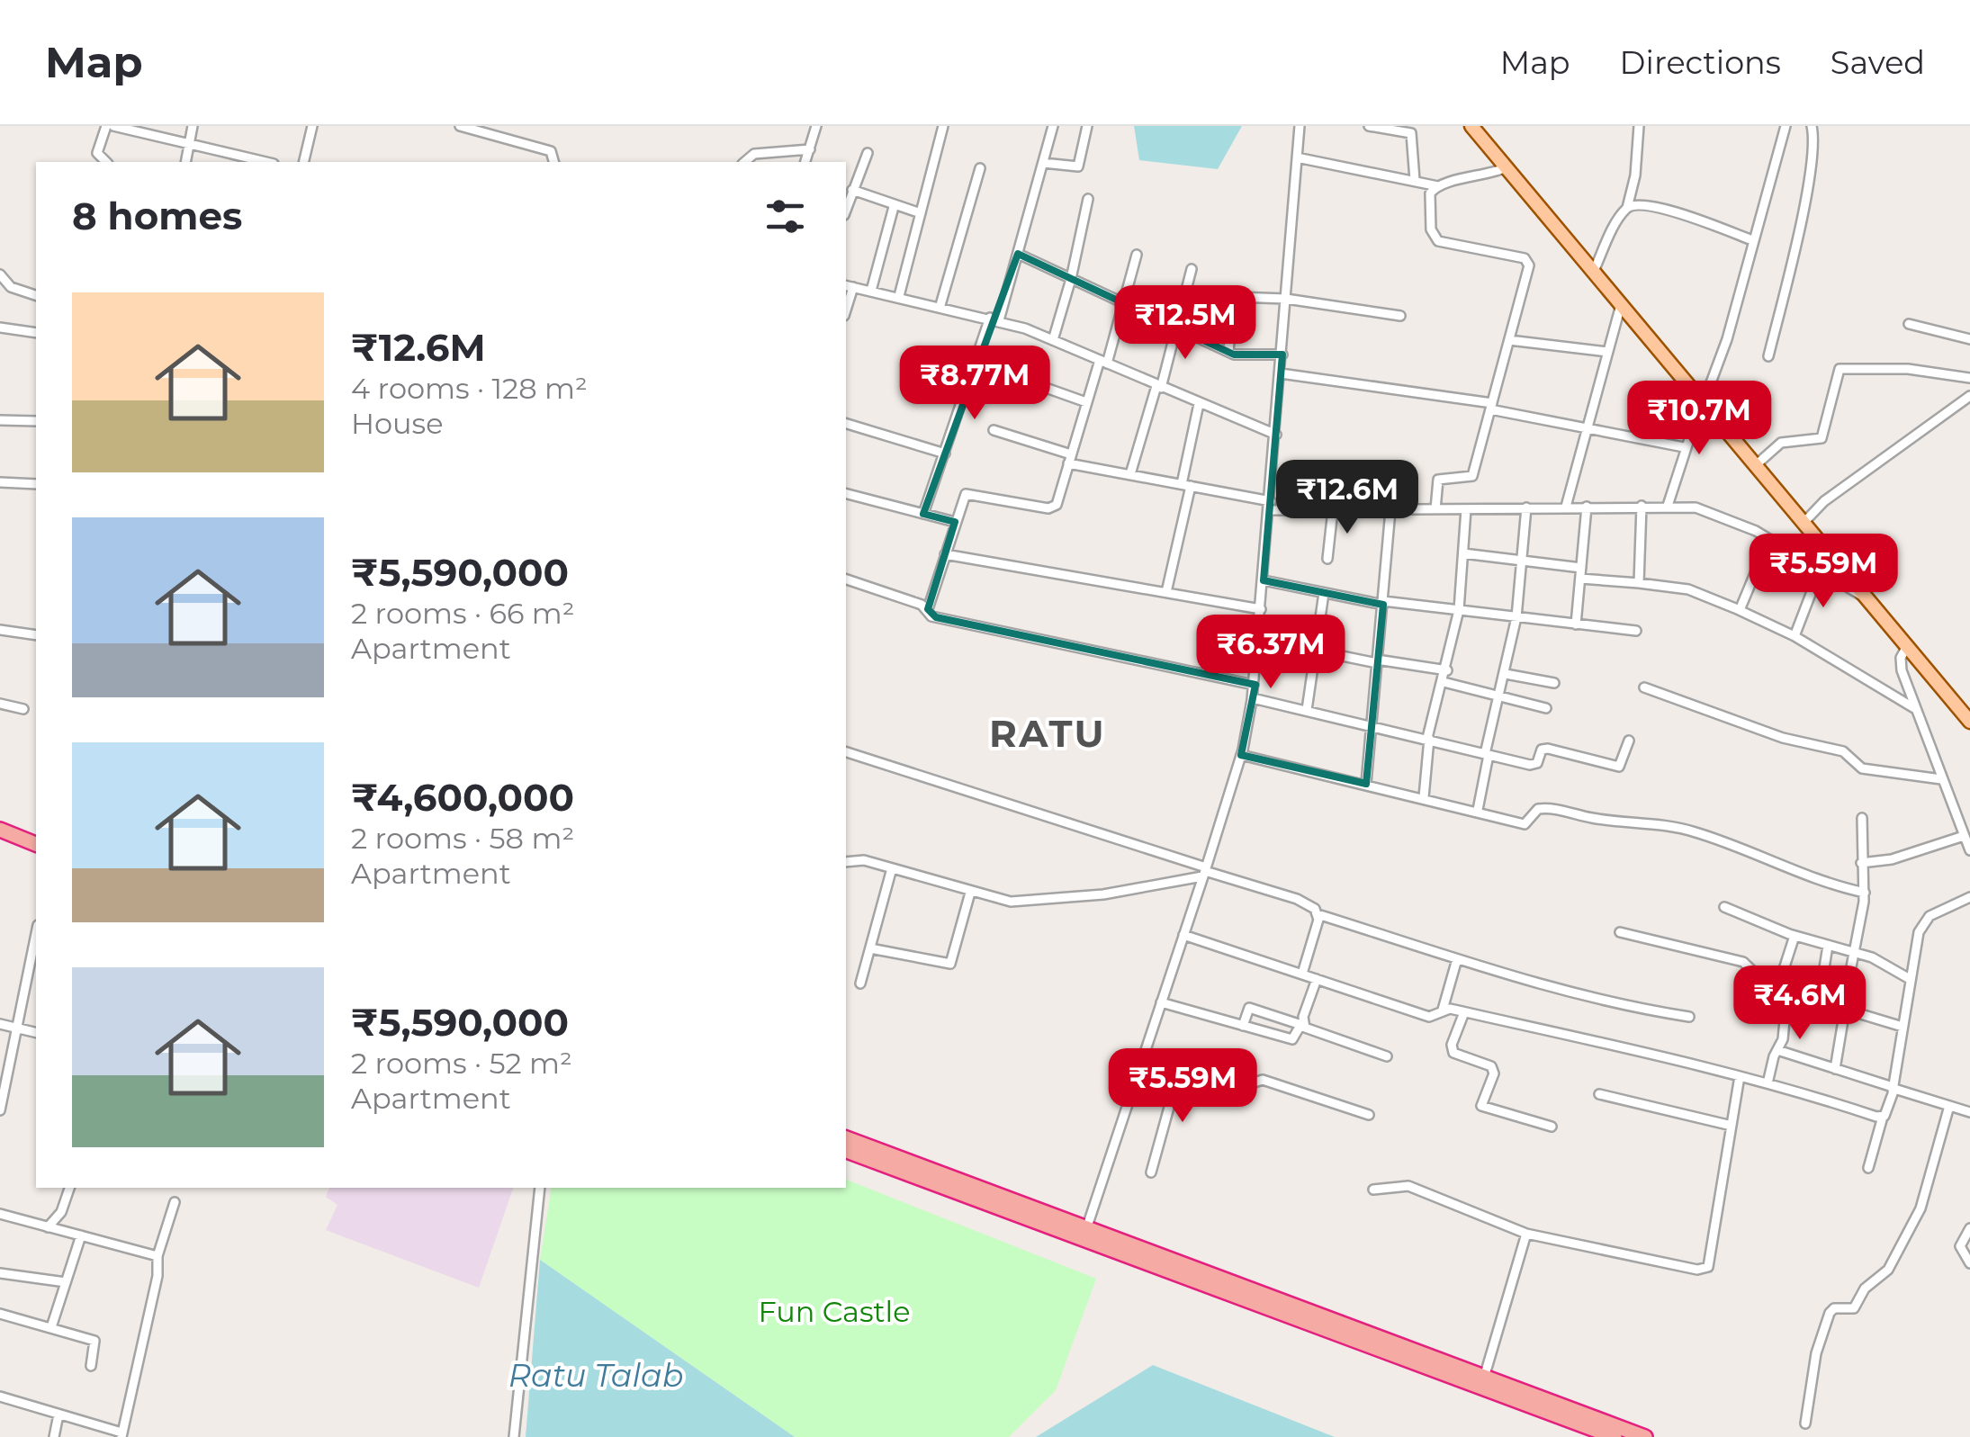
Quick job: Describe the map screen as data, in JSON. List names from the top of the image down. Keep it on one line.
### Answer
{"districts":["RATU"],"water":["Ratu Talab"],"parks":["Fun Castle"],"page":{"header":"Map","nav":["Map","Directions","Saved"],"heading":"8 homes","list":[{"name":"₹12.6M","note":"4 rooms · 128 m² · House"},{"name":"₹5,590,000","note":"2 rooms · 66 m² · Apartment"},{"name":"₹4,600,000","note":"2 rooms · 58 m² · Apartment"},{"name":"₹5,590,000","note":"2 rooms · 52 m² · Apartment"}],"price":["₹12.5M","₹8.77M","₹10.7M","₹12.6M","₹5.59M","₹6.37M","₹4.6M","₹5.59M"]}}
